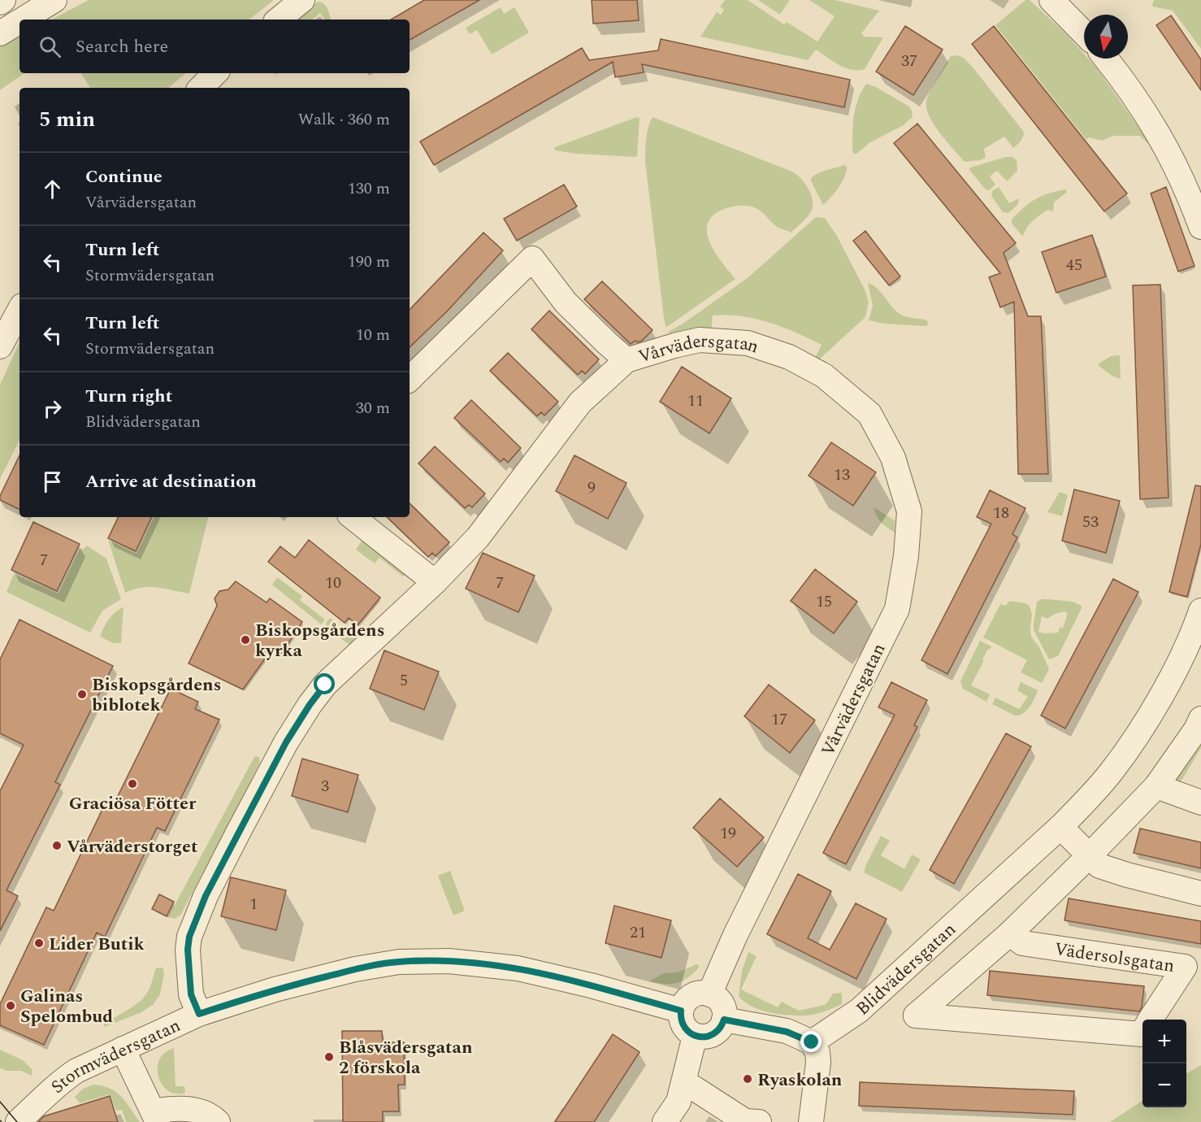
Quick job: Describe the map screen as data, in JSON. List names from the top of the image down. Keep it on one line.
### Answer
{"streets":{"street":["Vårvädersgatan","Vädersolsgatan","Blidvädersgatan","Stormvädersgatan"]},"crossings":[["Vårvädersgatan","Stormvädersgatan"]],"places":["Biskopsgårdens kyrka","Biskopsgårdens biblotek","Graciösa Fötter","Vårväderstorget","Lider Butik","Galinas Spelombud","Blåsvädersgatan 2 förskola","Ryaskolan"],"house_numbers":["37","45","11","13","9","18","53","7","10","7","15","5","17","3","19","1","21"],"north":"bottom","page":{"search":"Search here","heading":["5 min","Walk · 360 m"],"list":[["Continue","Vårvädersgatan","130 m"],["Turn left","Stormvädersgatan","190 m"],["Turn left","Stormvädersgatan","10 m"],["Turn right","Blidvädersgatan","30 m"],"Arrive at destination"],"map_buttons":["+","−"]}}
